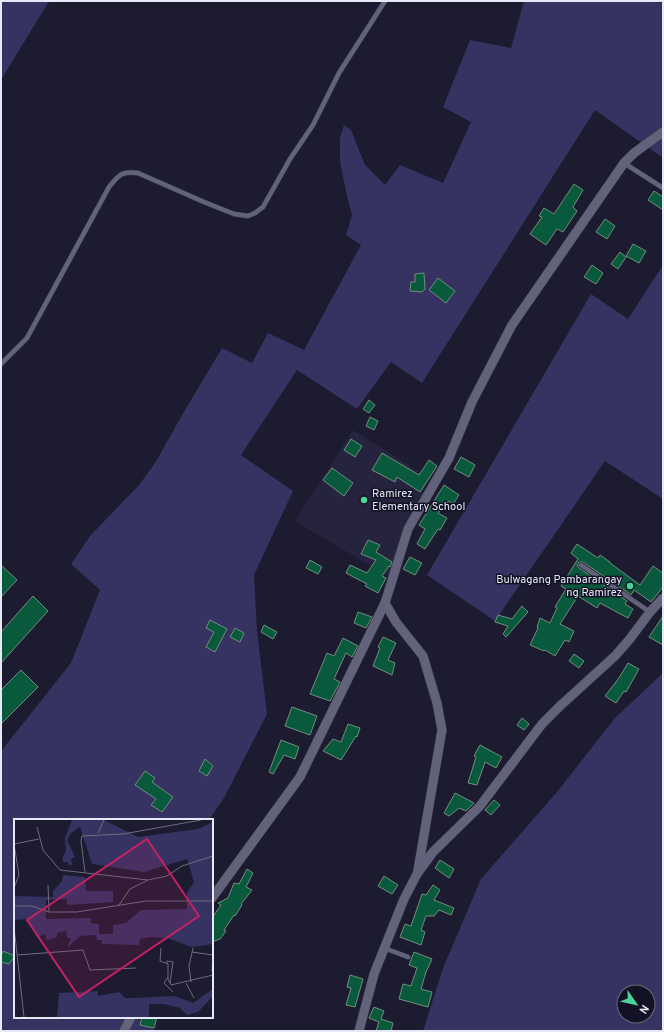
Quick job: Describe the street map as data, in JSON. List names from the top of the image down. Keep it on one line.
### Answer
{"places":["Ramirez Elementary School","Bulwagang Pambarangay ng Ramirez"],"north":"bottom right"}
